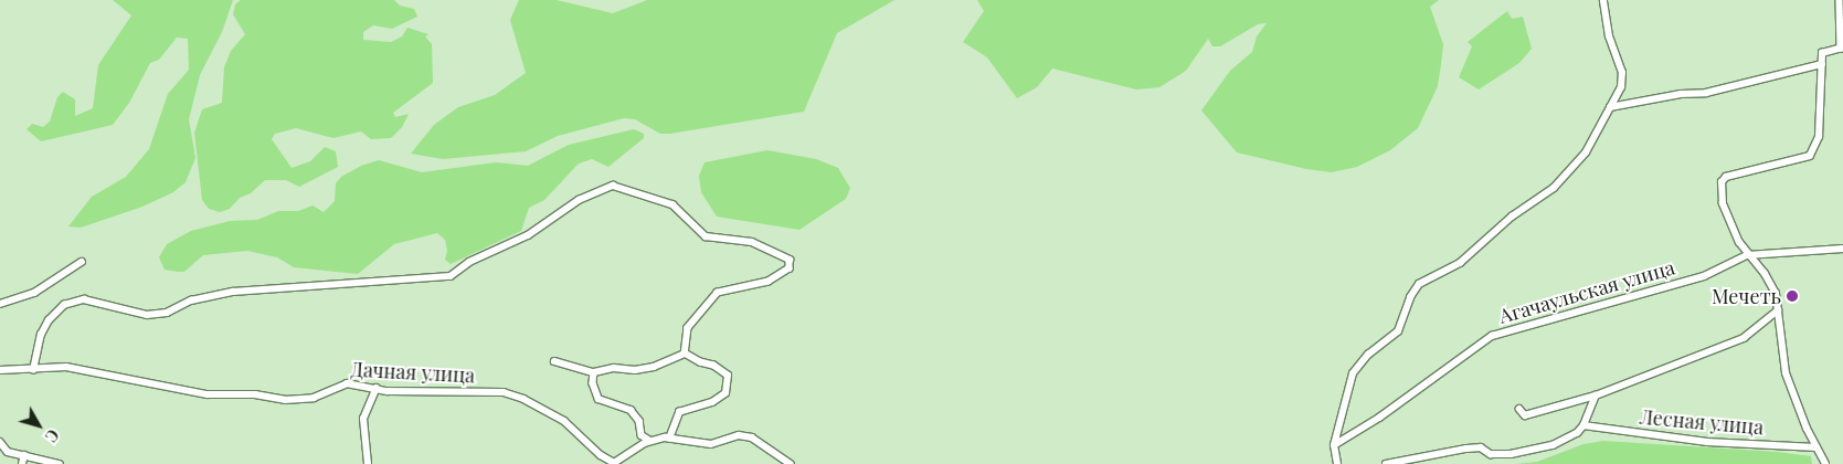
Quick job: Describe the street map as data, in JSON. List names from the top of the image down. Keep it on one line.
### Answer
{"streets":{"street":["Агачаульская улица","Дачная улица","Лесная улица"]},"places":["Мечеть"],"north":"bottom right"}
